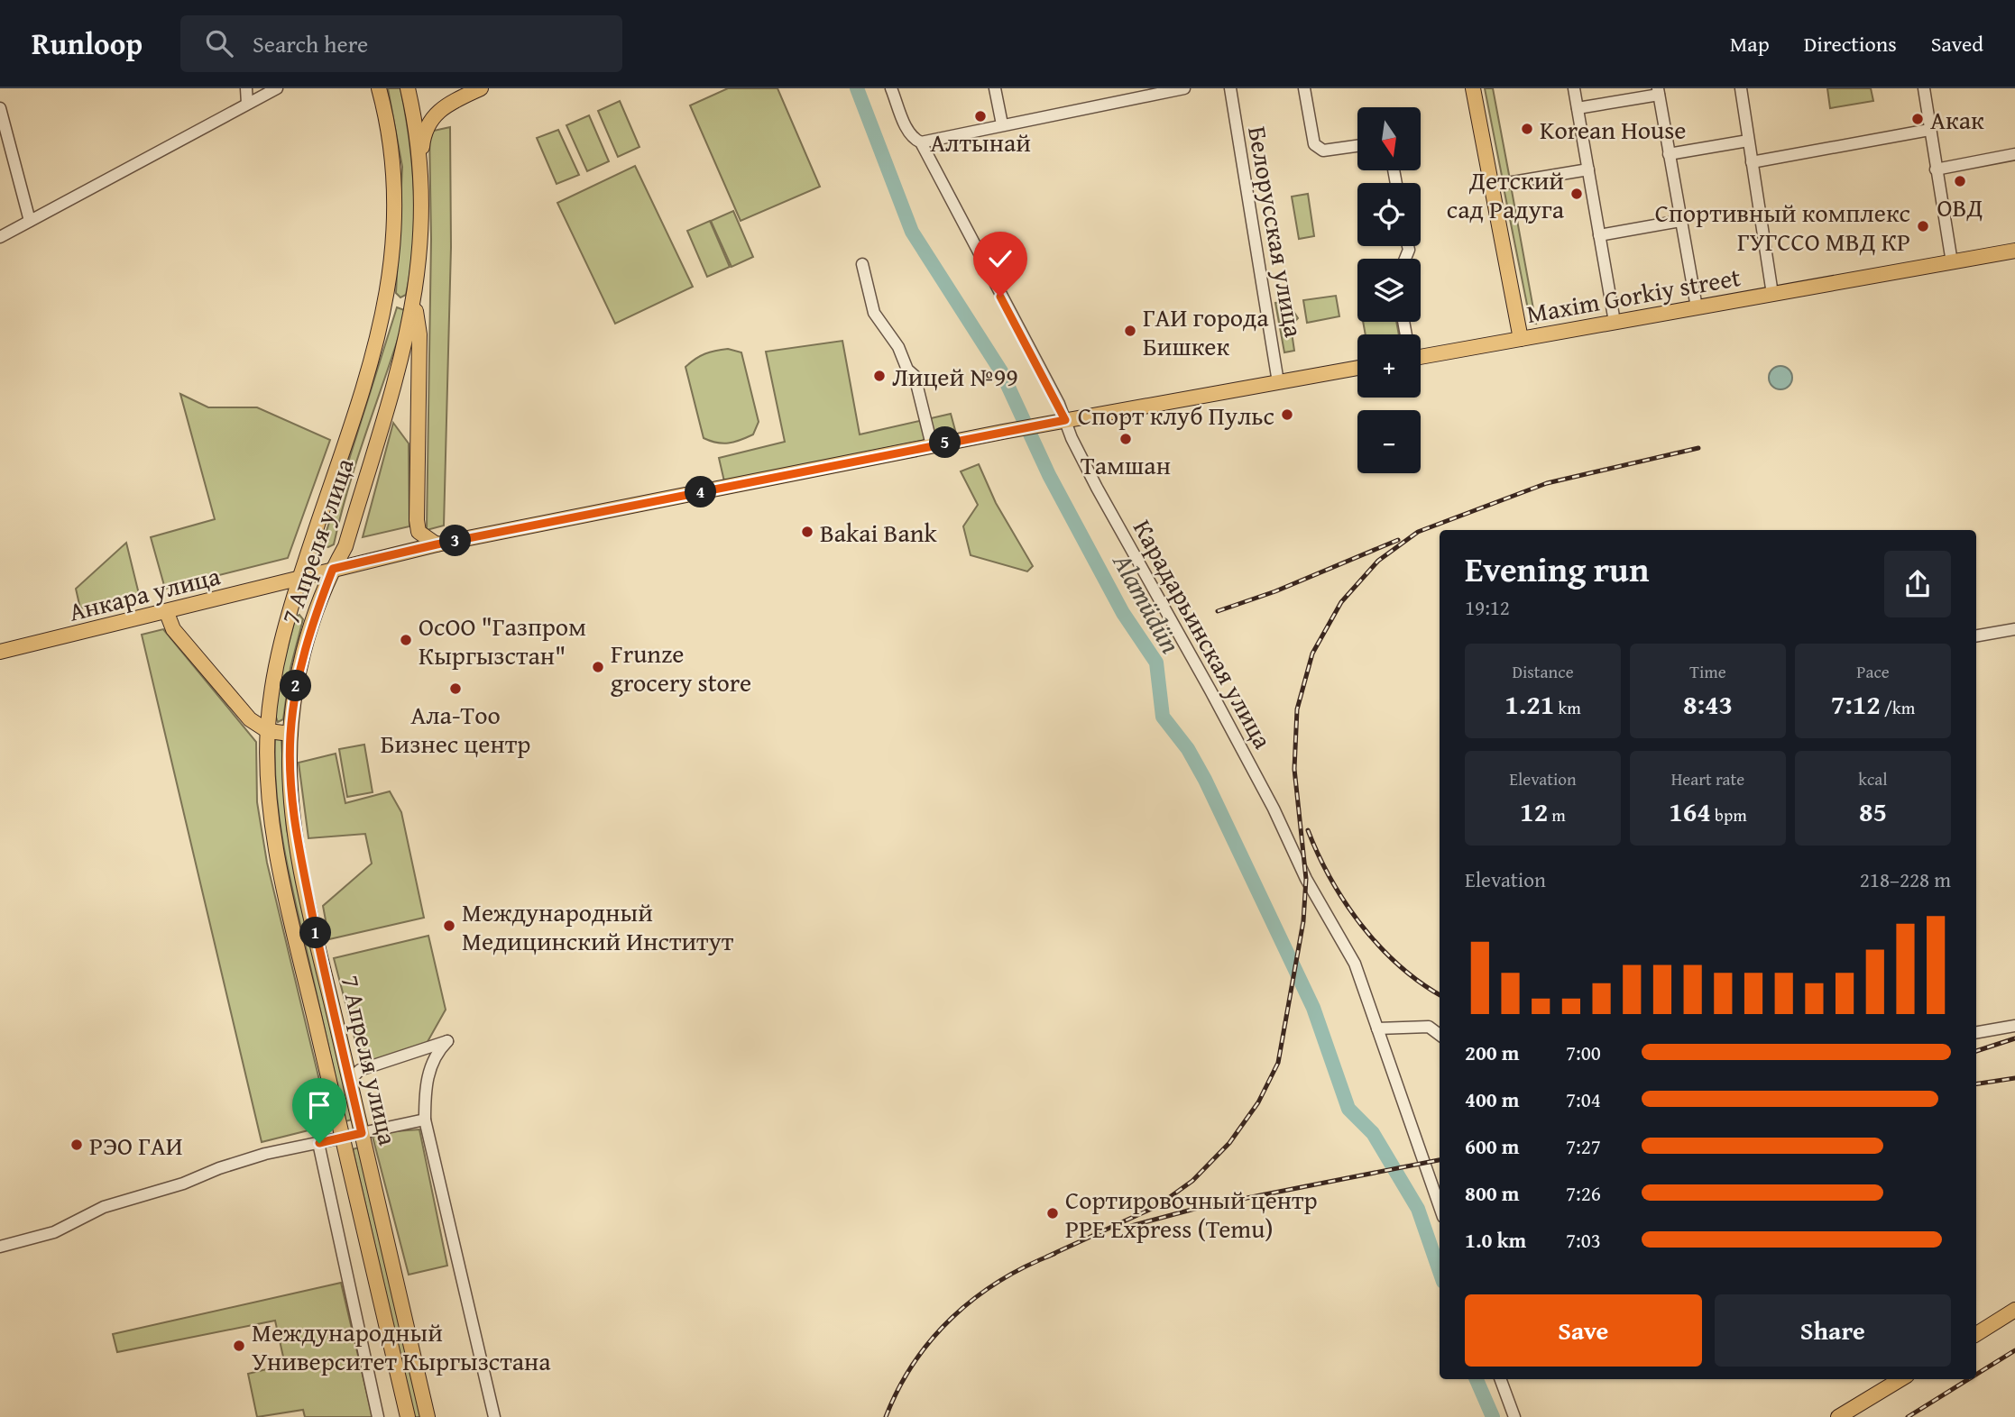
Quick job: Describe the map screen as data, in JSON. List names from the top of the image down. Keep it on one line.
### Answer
{"streets":{"main road":["Maxim Gorkiy street","7 Апреля улица","Анкара улица"],"street":["Белорусская улица","Карадарьинская улица"]},"crossings":[["7 Апреля улица","Анкара улица"],["Анкара улица","Карадарьинская улица"]],"water":["Alamüdün"],"places":["Алтынай","Акак","Korean House","ОВД","Детский сад Радуга","Спортивный комплекс ГУГССО МВД КР","ГАИ города Бишкек","Лицей №99","Спорт клуб Пульс","Тамшан","Bakai Bank","ОсОО \"Газпром Кыргызстан\"","Frunze grocery store","Ала-Тоо Бизнес центр","Международный Медицинский Институт","РЭО ГАИ","Сортировочный центр PPE Express (Temu)","Международный Университет Кыргызстана"],"north":"bottom","page":{"header":"Runloop","search":"Search here","nav":["Map","Directions","Saved"],"map_buttons":["+","−"],"pins":["5","4","3","2","1"],"heading":["Evening run","19:12"],"stats":[["Distance","1.21 km"],["Time","8:43"],["Pace","7:12 /km"],["Elevation","12 m"],["Heart rate","164 bpm"],["kcal","85"]],"chart":["Elevation","218–228 m"],"list":[{"name":"200 m","note":"7:00"},{"name":"400 m","note":"7:04"},{"name":"600 m","note":"7:27"},{"name":"800 m","note":"7:26"},{"name":"1.0 km","note":"7:03"}],"buttons":["Save","Share"]}}
